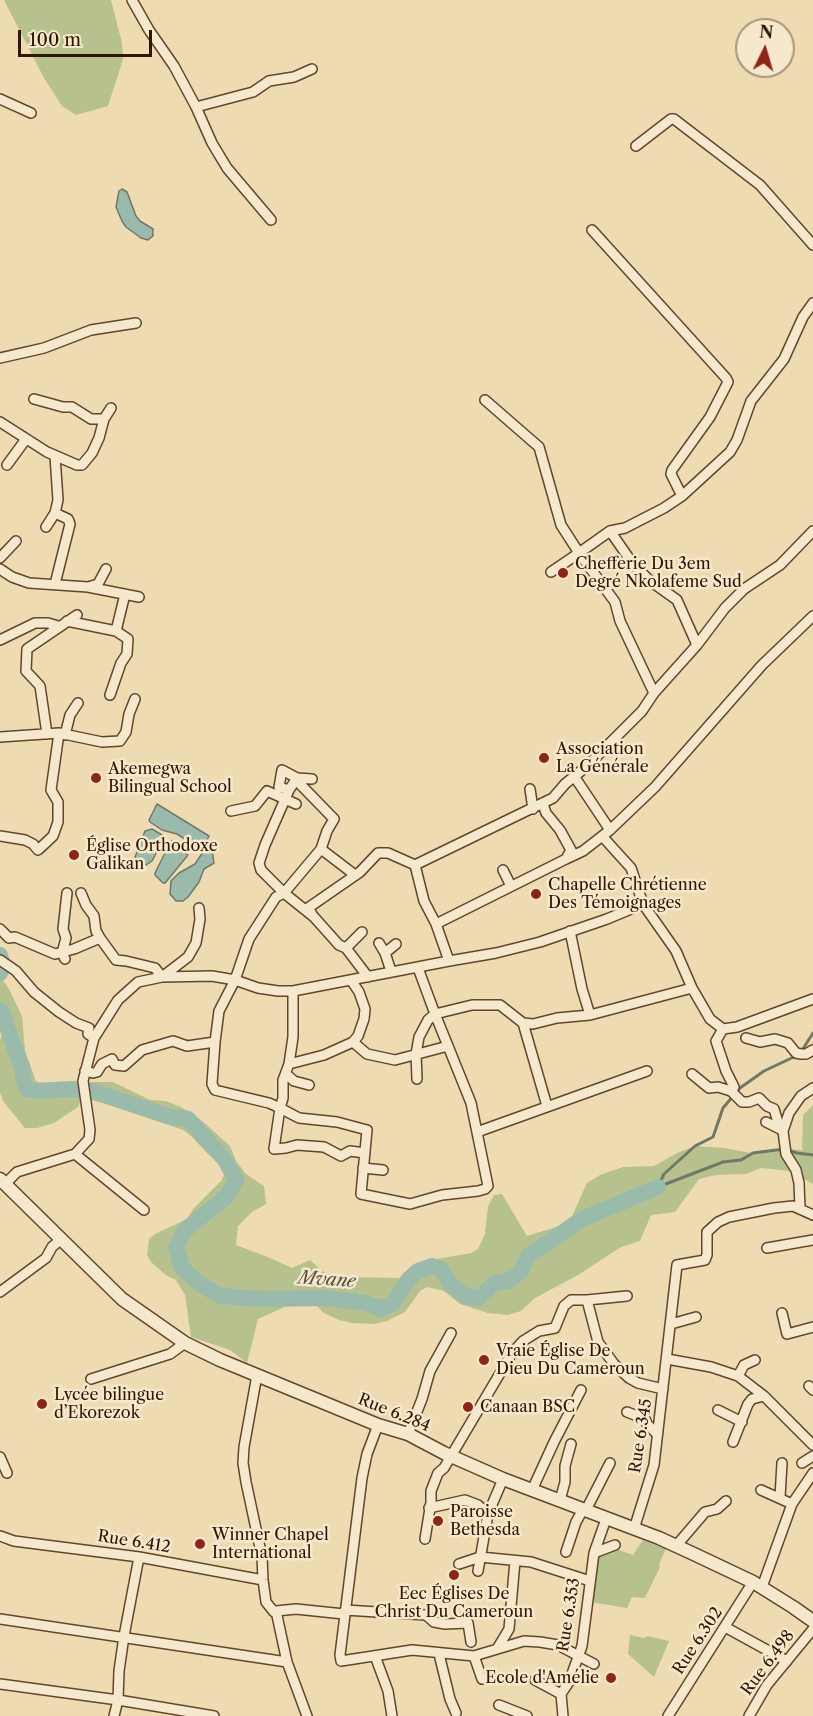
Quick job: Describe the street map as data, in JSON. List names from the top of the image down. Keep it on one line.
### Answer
{"streets":{"street":["Rue 6.284","Rue 6.345","Rue 6.412","Rue 6.353","Rue 6.302","Rue 6.498"]},"crossings":[["Rue 6.284","Rue 6.345"],["Rue 6.284","Rue 6.353"],["Rue 6.284","Rue 6.302"]],"water":["Mvane"],"places":["Chefferie Du 3em Degré Nkolafeme Sud","Association La Générale","Akemegwa Bilingual School","Église Orthodoxe Galikan","Chapelle Chrétienne Des Témoignages","Vraie Église De Dieu Du Cameroun","Lycée bilingue d’Ekorezok","Canaan BSC","Paroisse Bethesda","Winner Chapel International","Eec Églises De Christ Du Cameroun","Ecole d'Amélie"],"scale_bar":"100 m","north":"top"}
